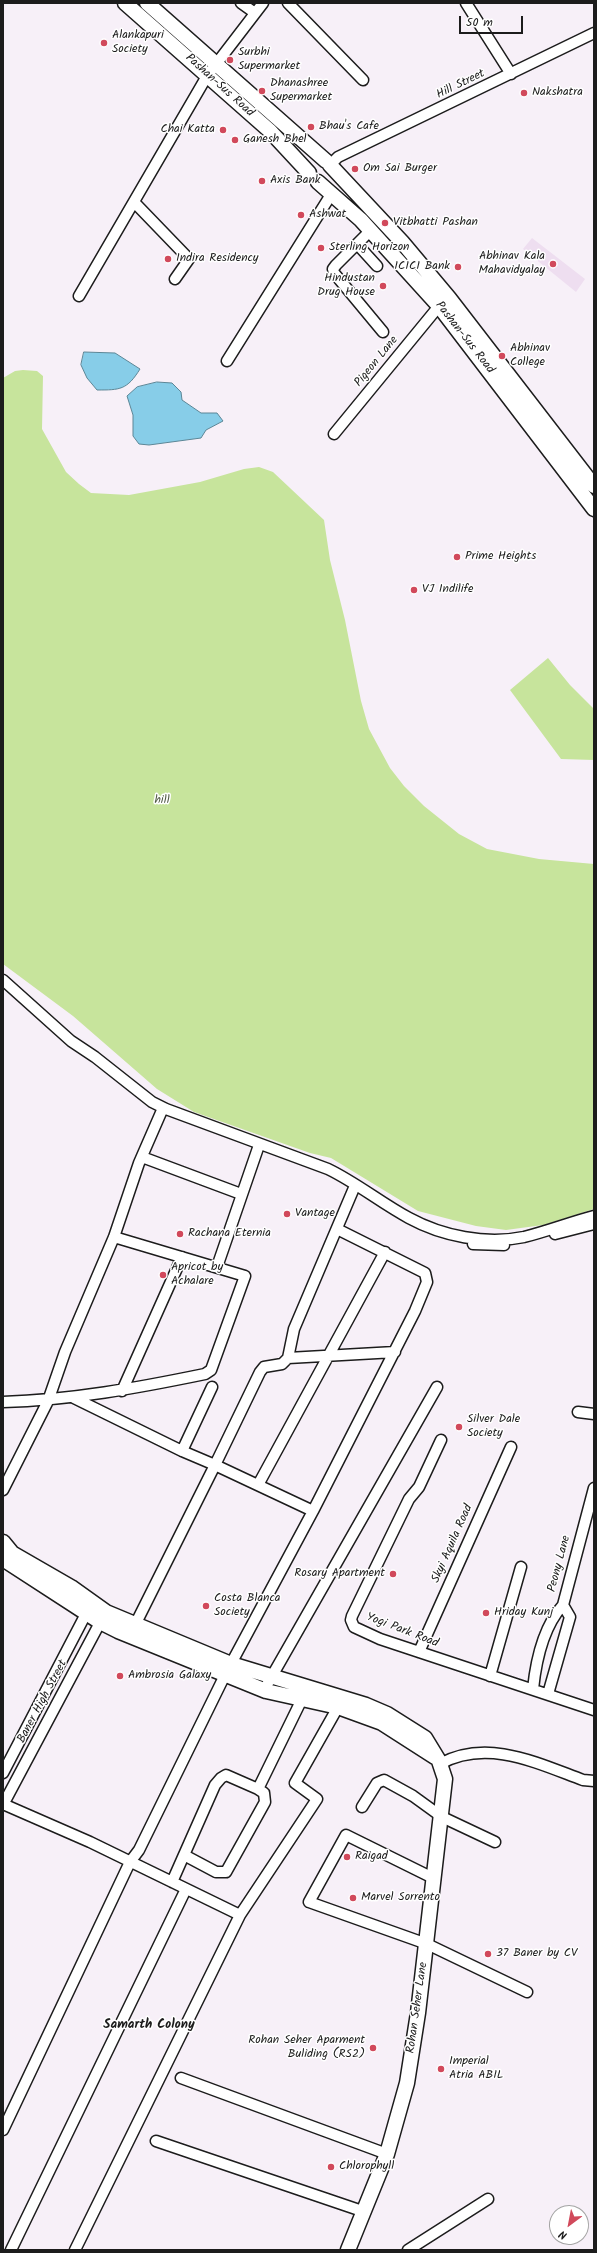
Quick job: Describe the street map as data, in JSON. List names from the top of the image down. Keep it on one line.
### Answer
{"streets":{"street":["Hill Street","Pashan-Sus Road","Pigeon Lane","Skyi Aquila Road","Peony Lane","Yogi Park Road","Baner High Street","Rohan Seher Lane"]},"crossings":[["Hill Street","Pashan-Sus Road"],["Pashan-Sus Road","Pigeon Lane"],["Skyi Aquila Road","Yogi Park Road"],["Peony Lane","Yogi Park Road"]],"districts":["Samarth Colony"],"parks":["hill"],"places":["Alankapuri Society","Surbhi Supermarket","Dhanashree Supermarket","Nakshatra","Bhau's Cafe","Chai Katta","Ganesh Bhel","Om Sai Burger","Axis Bank","Ashwat","Vitbhatti Pashan","Sterling Horizon","Indira Residency","Abhinav Kala Mahavidyalay","ICICI Bank","Hindustan Drug House","Abhinav College","Prime Heights","VJ Indilife","Vantage","Rachana Eternia","Apricot by Achalare","Silver Dale Society","Rosary Apartment","Costa Blanca Society","Hriday Kunj","Ambrosia Galaxy","Raigad","Marvel Sorrento","37 Baner by CV","Rohan Seher Aparment Buliding (RS2)","Imperial Atria ABIL","Chlorophyll"],"scale_bar":"50 m","north":"bottom left"}
